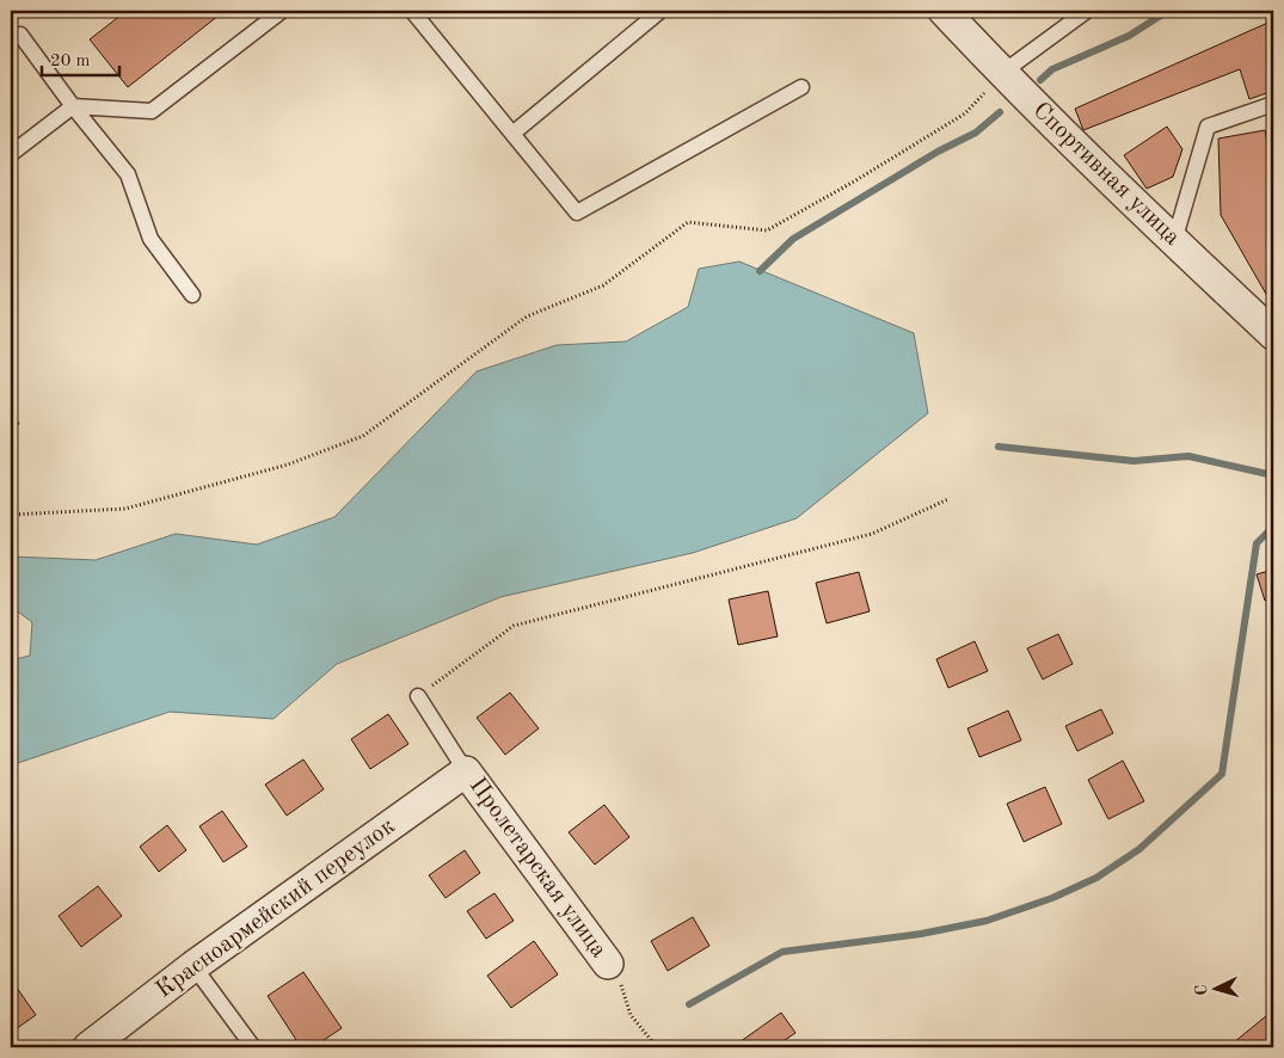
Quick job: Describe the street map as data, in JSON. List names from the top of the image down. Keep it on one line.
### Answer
{"streets":{"street":["Спортивная улица","Пролетарская улица","Красноармейский переулок"]},"crossings":[["Пролетарская улица","Красноармейский переулок"]],"scale_bar":"20 m","north":"left"}
